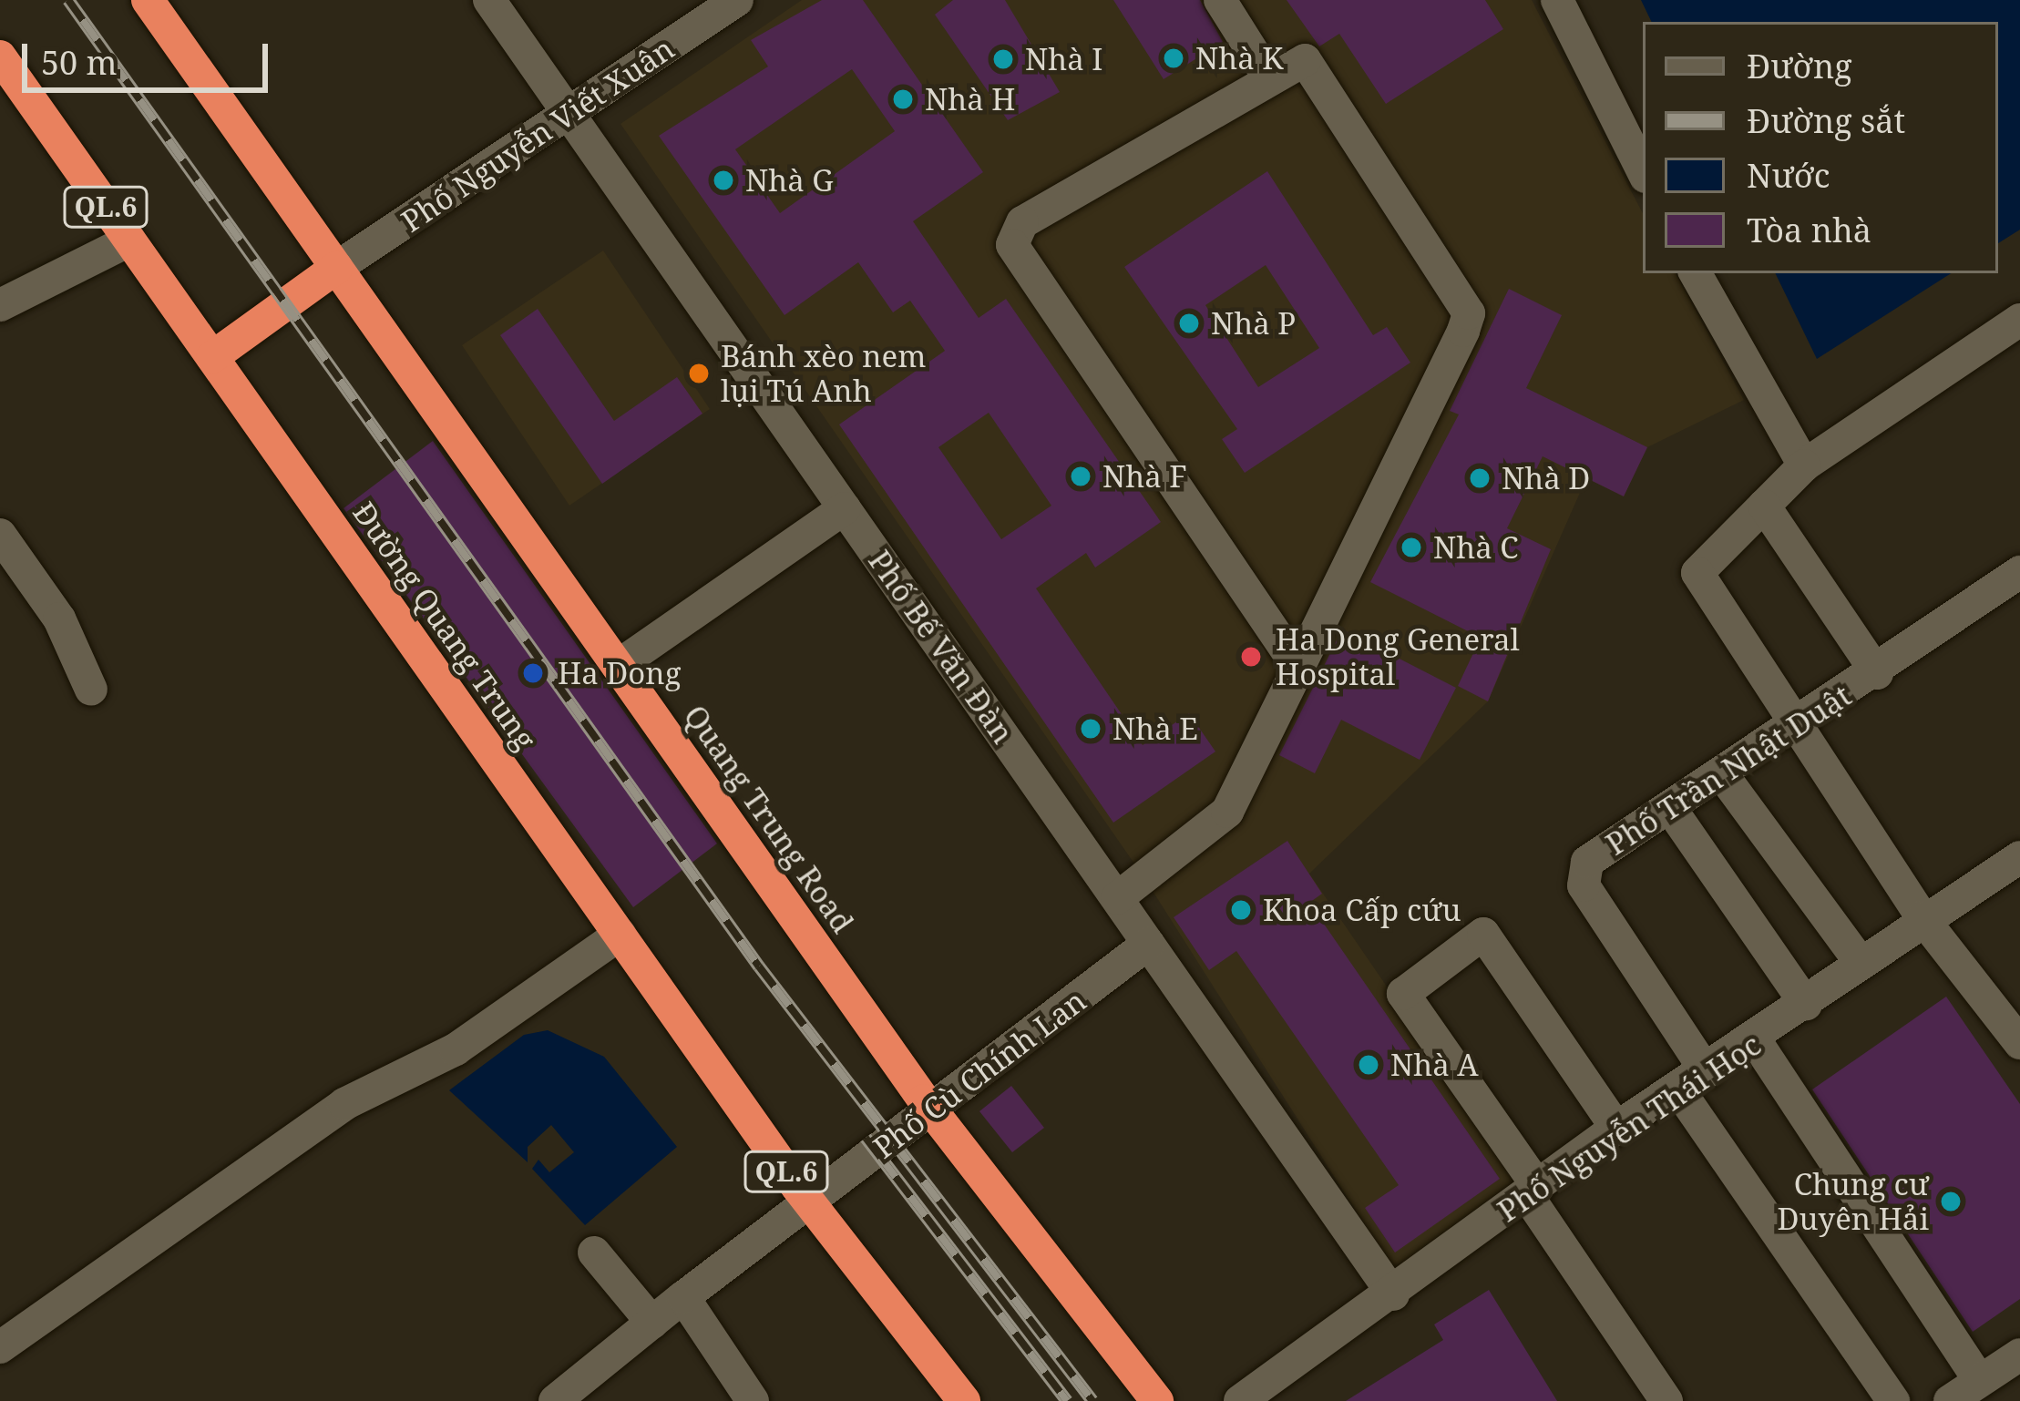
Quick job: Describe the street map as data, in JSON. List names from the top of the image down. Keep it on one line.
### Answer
{"streets":{"highway":["QL.6","Đường Quang Trung","Quang Trung Road"],"street":["Phố Nguyễn Viết Xuân","Phố Bế Văn Đàn","Phố Trần Nhật Duật","Phố Cù Chính Lan","Phố Nguyễn Thái Học"]},"crossings":[["Phố Nguyễn Viết Xuân","Phố Bế Văn Đàn"],["Phố Nguyễn Viết Xuân","Quang Trung Road"],["QL.6","Đường Quang Trung"],["QL.6","Phố Cù Chính Lan"],["Phố Bế Văn Đàn","Phố Cù Chính Lan"],["Phố Bế Văn Đàn","Phố Nguyễn Thái Học"],["Phố Trần Nhật Duật","Phố Nguyễn Thái Học"],["Quang Trung Road","Phố Cù Chính Lan"]],"places":["Nhà K","Nhà I","Nhà H","Nhà G","Nhà P","Bánh xèo nem lụi Tú Anh","Nhà F","Nhà D","Nhà C","Ha Dong General Hospital","Ha Dong","Nhà E","Khoa Cấp cứu","Nhà A","Chung cư Duyên Hải"],"legend":["Đường","Đường sắt","Nước","Tòa nhà"],"scale_bar":"50 m"}
